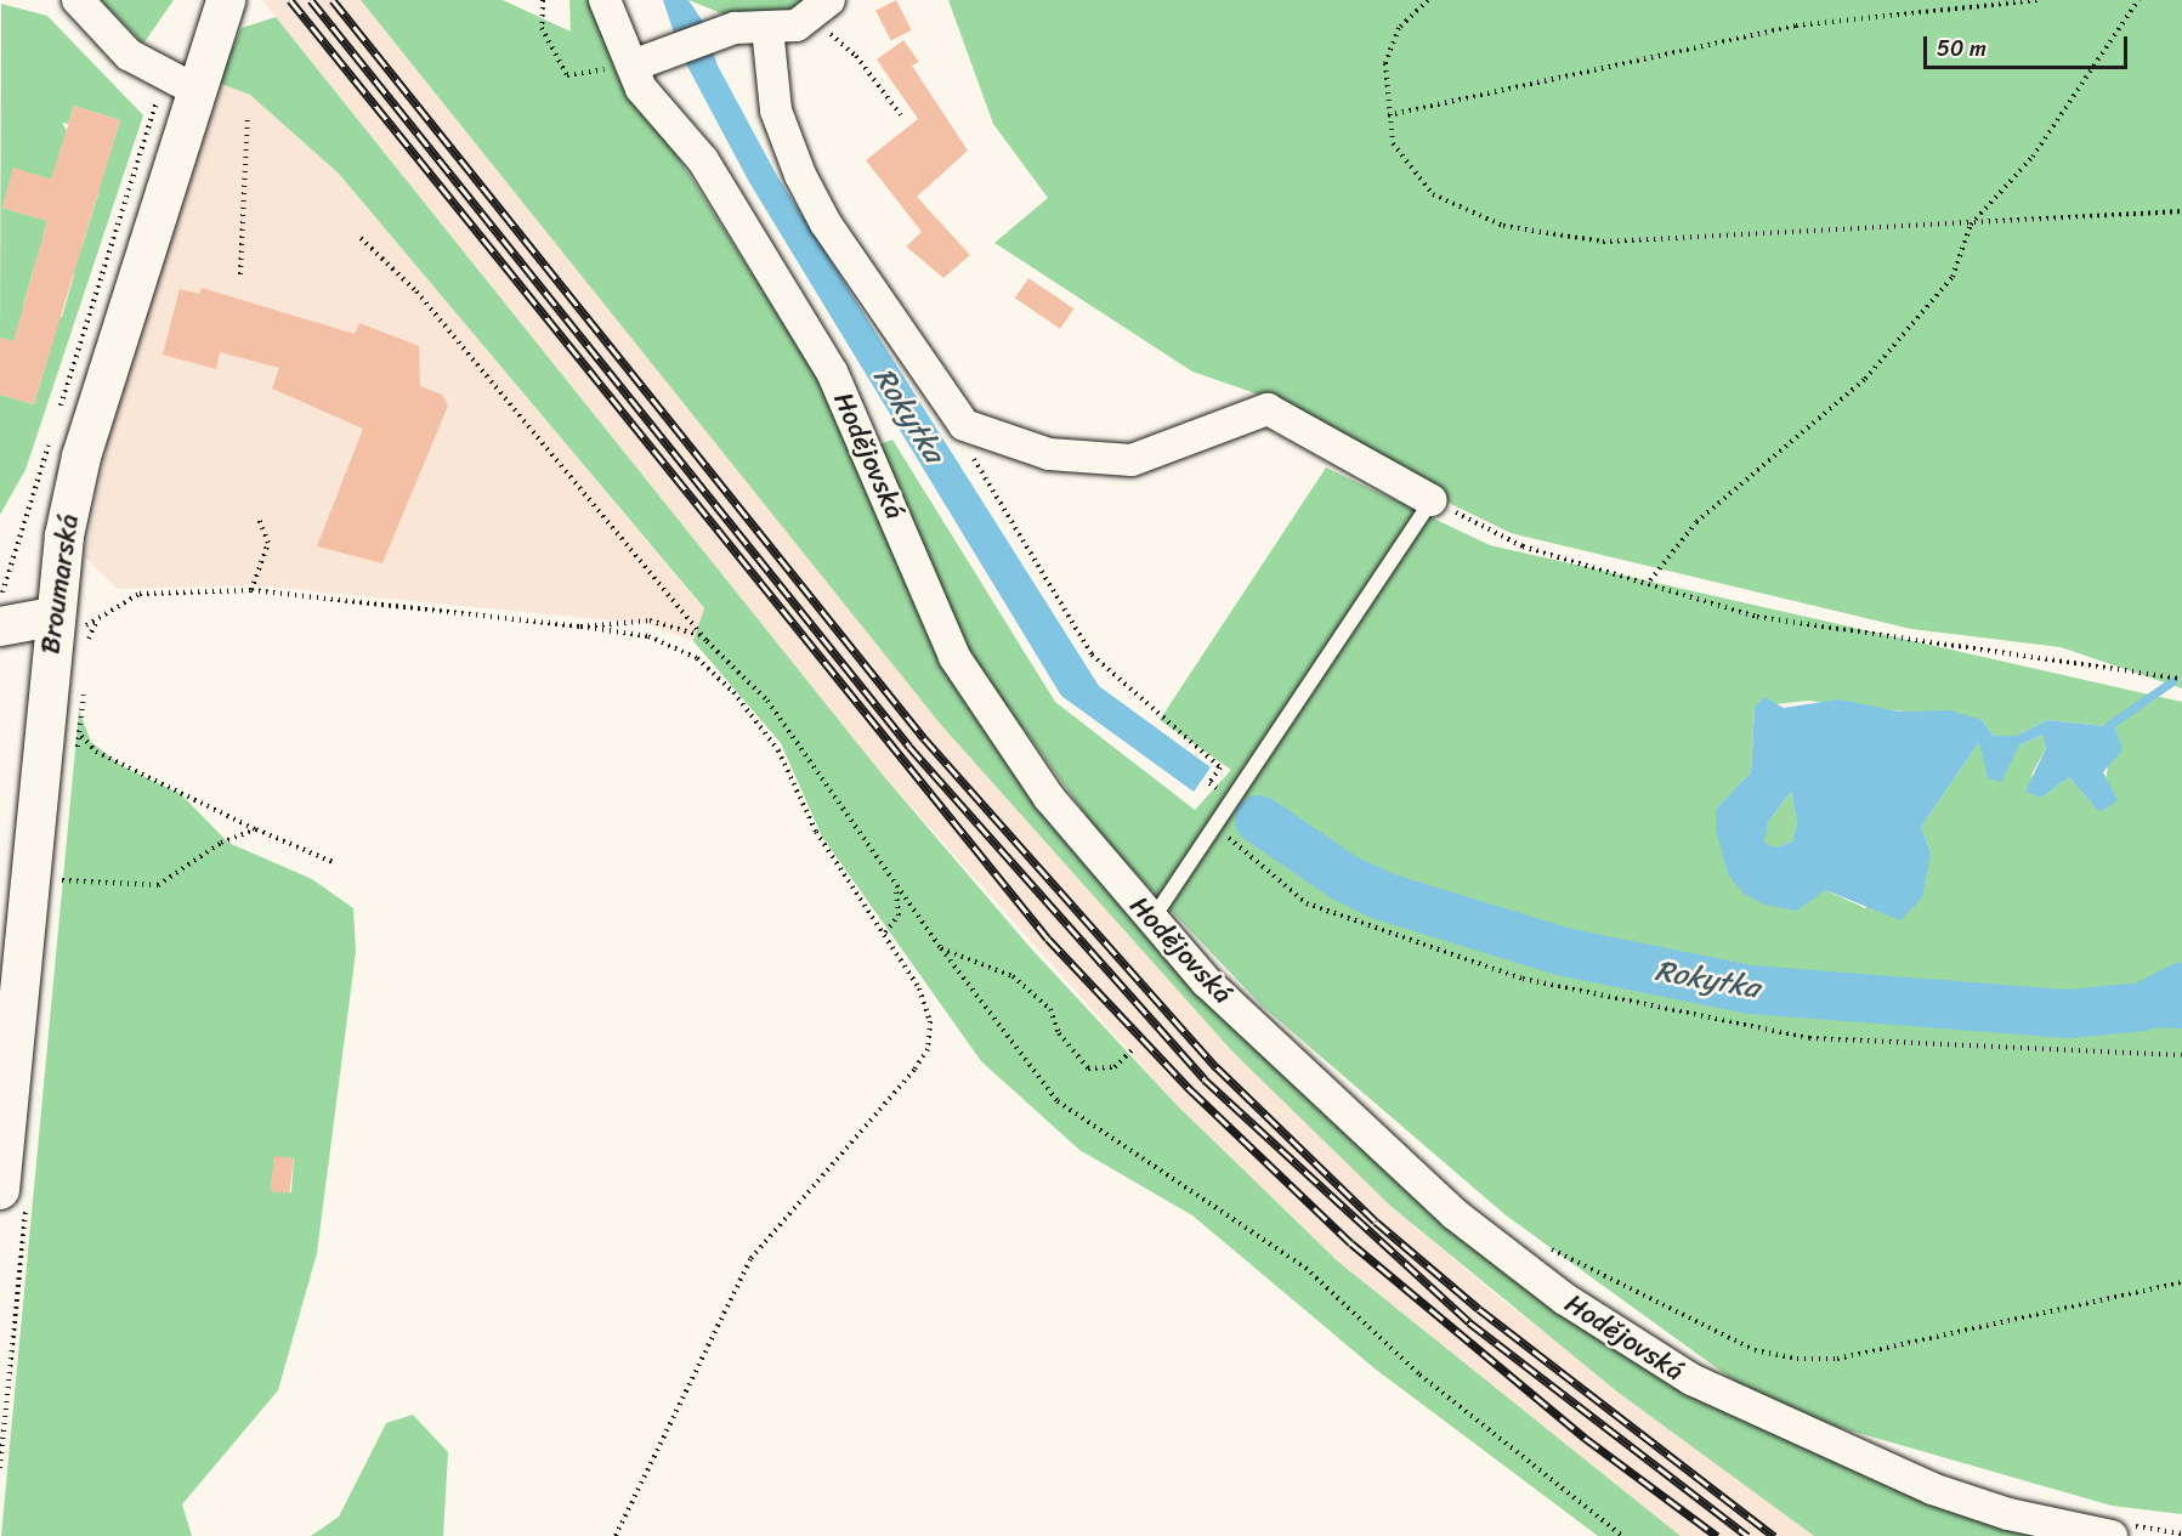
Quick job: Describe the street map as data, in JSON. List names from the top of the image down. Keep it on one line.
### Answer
{"streets":{"street":["Hodějovská","Broumarská"]},"water":["Rokytka"],"scale_bar":"50 m"}
